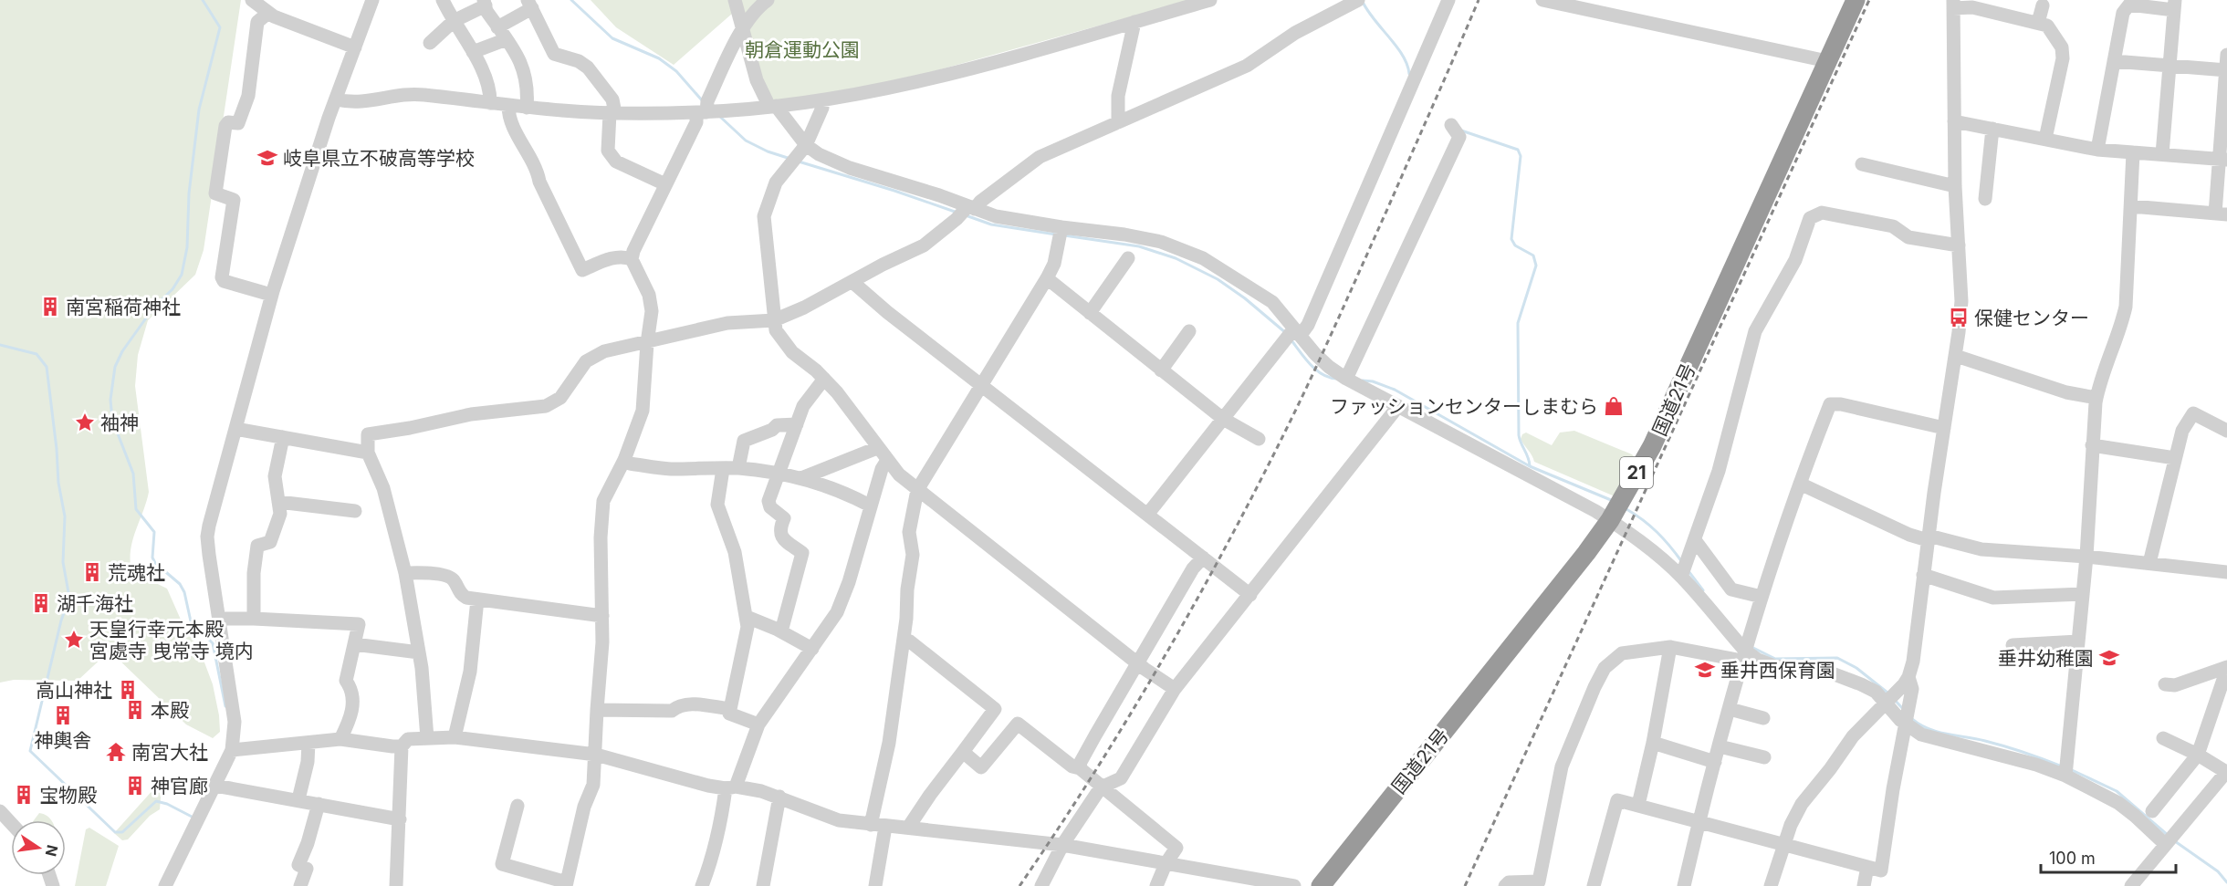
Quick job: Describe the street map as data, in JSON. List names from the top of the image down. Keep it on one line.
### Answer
{"streets":{"highway":["国道21号","21"]},"parks":["朝倉運動公園"],"places":{"school or university":["岐阜県立不破高等学校","垂井幼稚園","垂井西保育園"],"building":["南宮稲荷神社","荒魂社","湖千海社","高山神社","本殿","神輿舎","神官廊","宝物殿"],"bus stop":["保健センター"],"shop":["ファッションセンターしまむら"],"place":["袖神","天皇行幸元本殿 宮處寺 曳常寺 境内"],"temple":["南宮大社"]},"scale_bar":"100 m","north":"right"}
